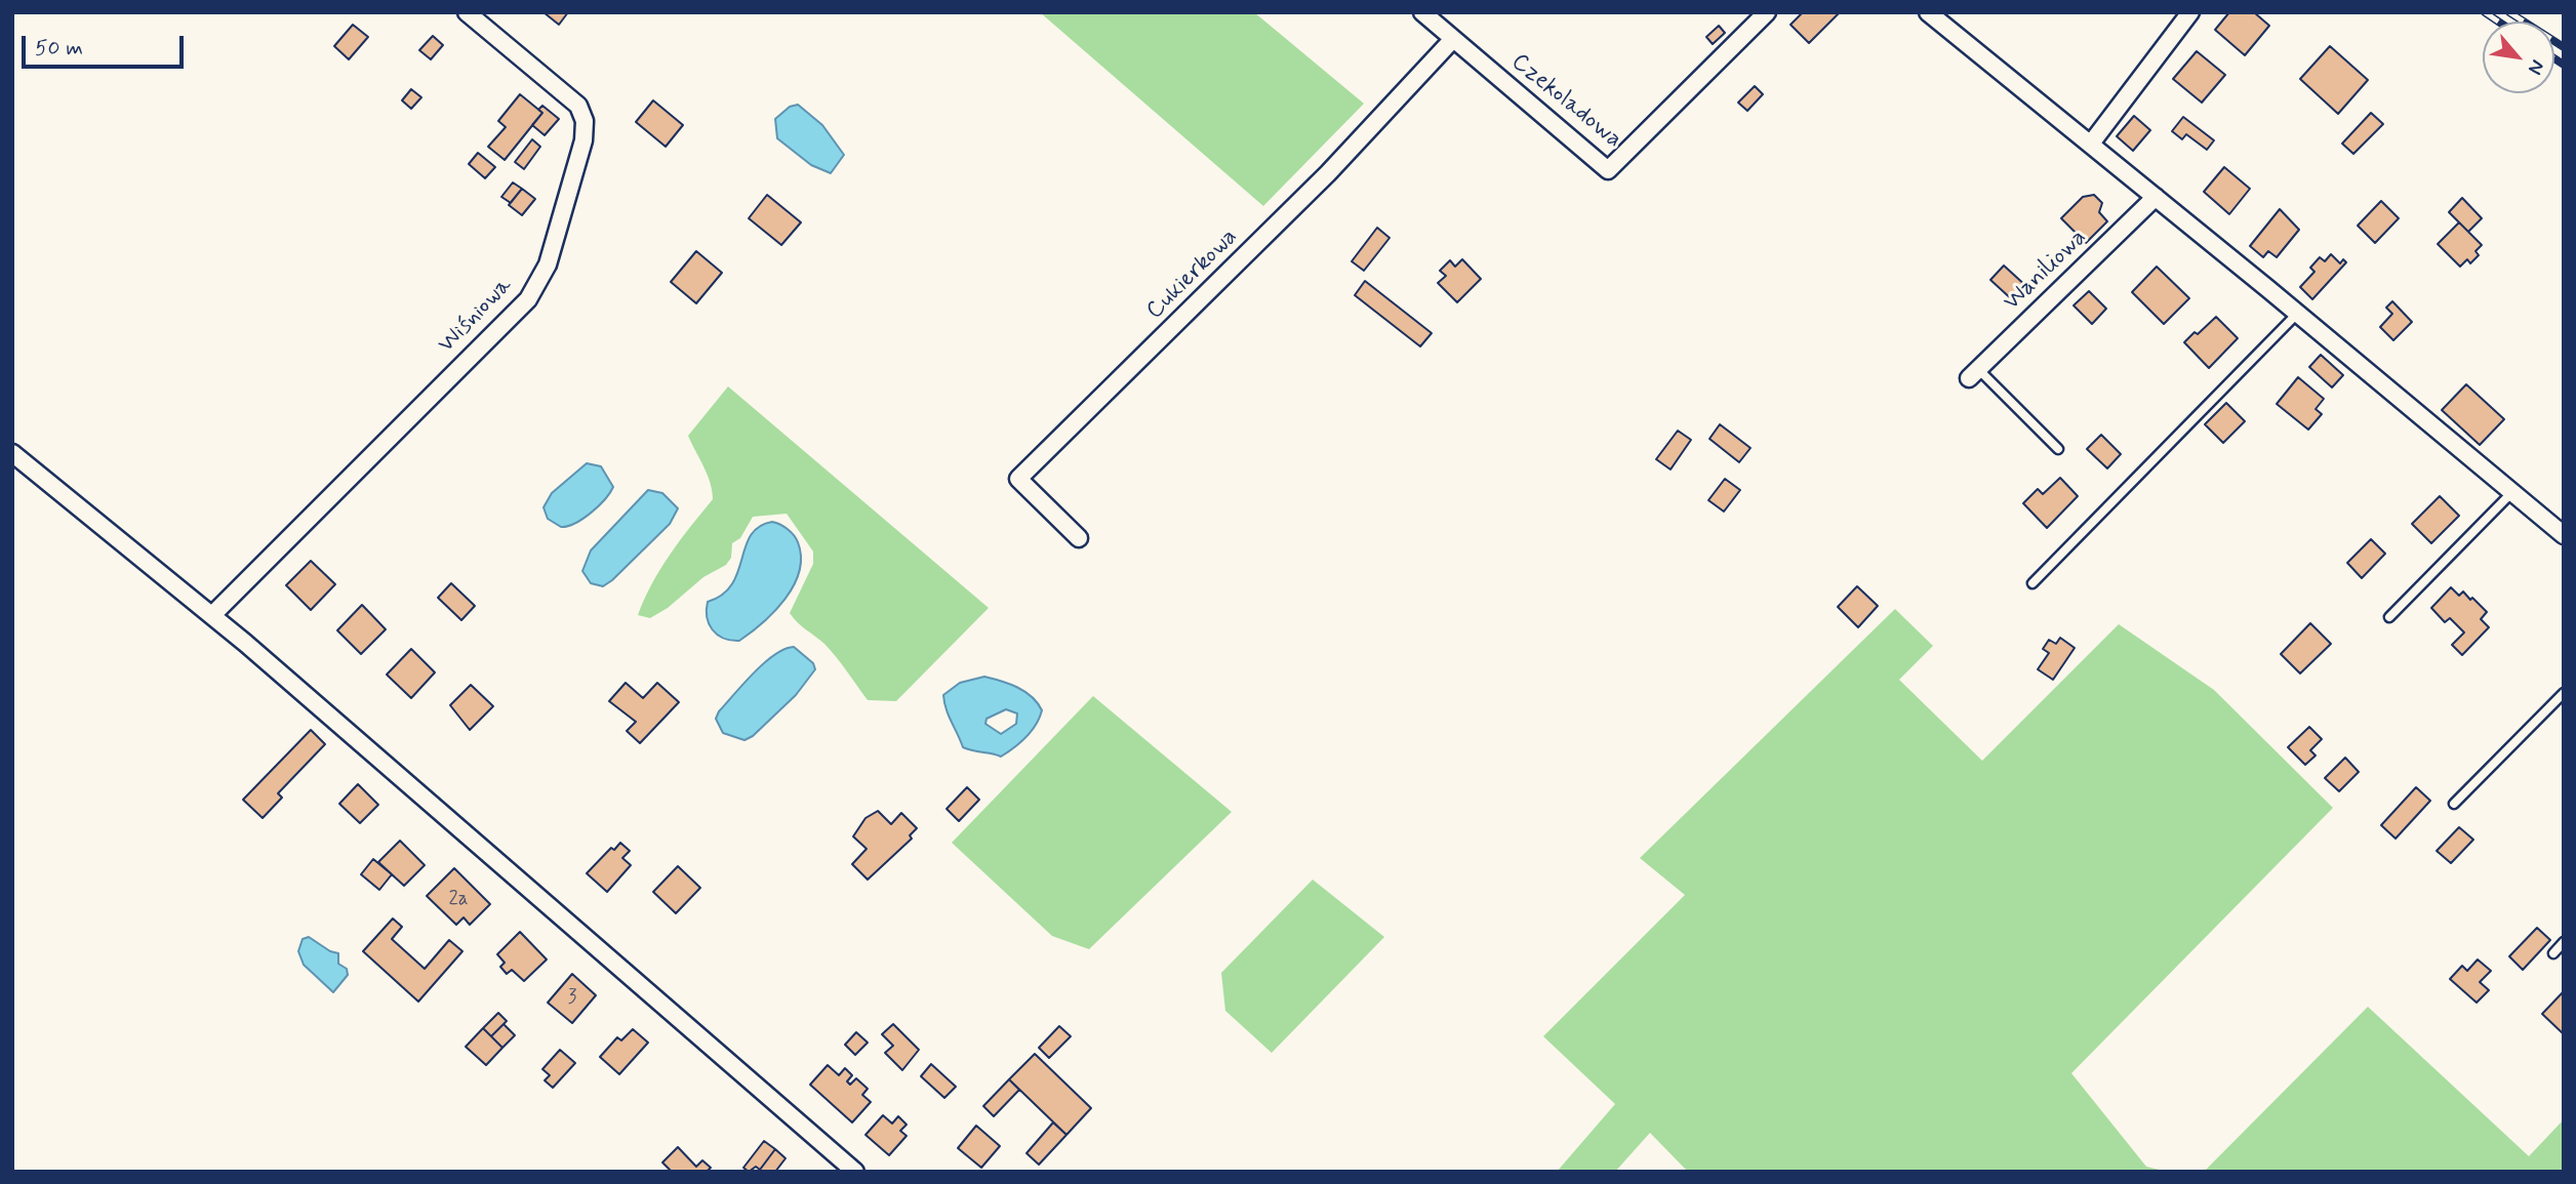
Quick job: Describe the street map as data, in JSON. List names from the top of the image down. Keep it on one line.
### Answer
{"streets":{"street":["Czekoladowa","Waniliowa","Cukierkowa","Wiśniowa"]},"crossings":[["Czekoladowa","Cukierkowa"]],"house_numbers":["2a","3"],"scale_bar":"50 m","north":"bottom right"}
